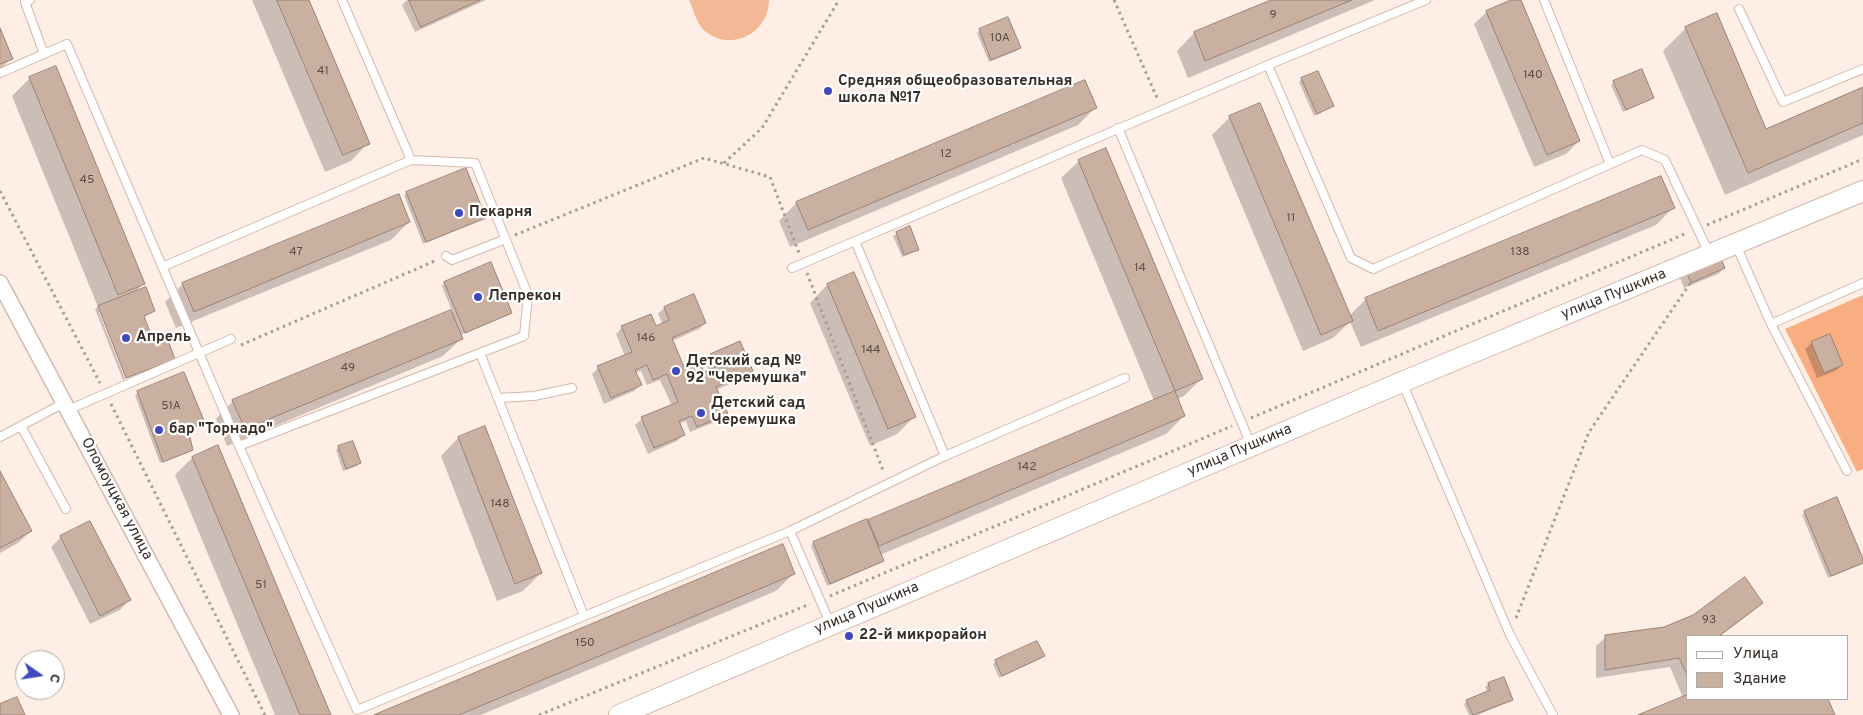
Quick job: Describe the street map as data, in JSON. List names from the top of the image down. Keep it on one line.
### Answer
{"streets":{"street":["улица Пушкина","Оломоуцкая улица"]},"places":["Средняя общеобразовательная школа №17","Пекарня","Лепрекон","Апрель","Детский сад № 92 \"Черемушка\"","Детский сад Черемушка","бар \"Торнадо\"","22-й микрорайон"],"house_numbers":["9","10А","41","140","12","45","11","47","138","14","146","144","49","51А","142","148","51","93","150"],"legend":["Улица","Здание"],"north":"right"}
